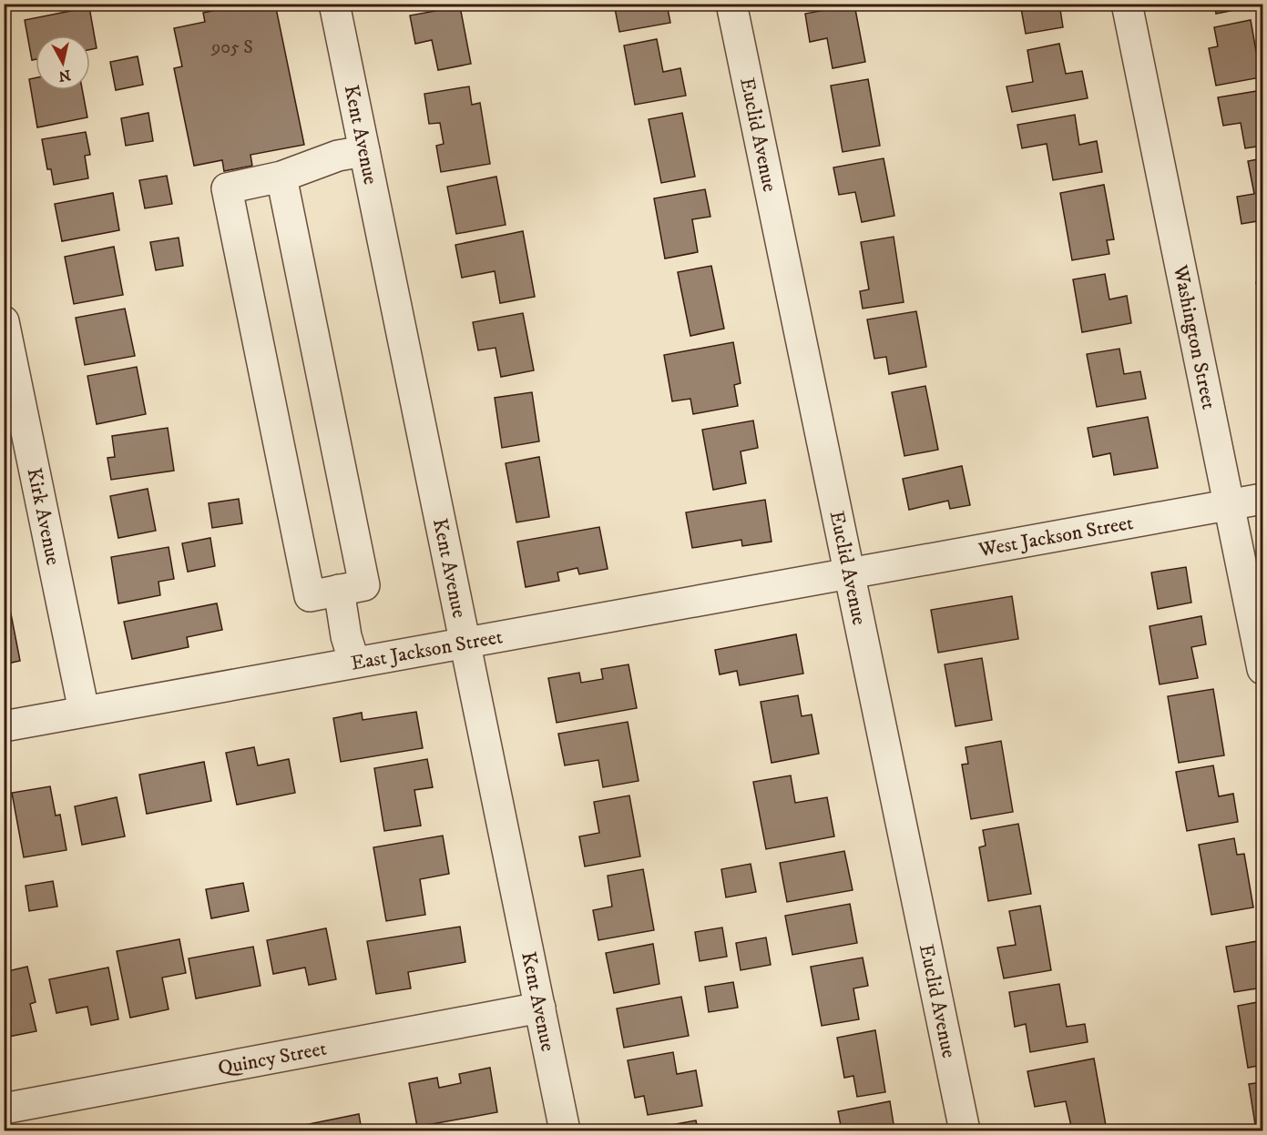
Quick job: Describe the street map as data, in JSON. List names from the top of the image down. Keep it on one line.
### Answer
{"streets":{"street":["Kent Avenue","Euclid Avenue","Washington Street","Kirk Avenue","West Jackson Street","East Jackson Street","Quincy Street"]},"crossings":[["Kent Avenue","East Jackson Street"],["Kent Avenue","Quincy Street"],["Euclid Avenue","West Jackson Street"],["Euclid Avenue","East Jackson Street"],["Washington Street","West Jackson Street"],["Kirk Avenue","East Jackson Street"],["West Jackson Street","East Jackson Street"]],"house_numbers":["905 S"],"north":"bottom"}
